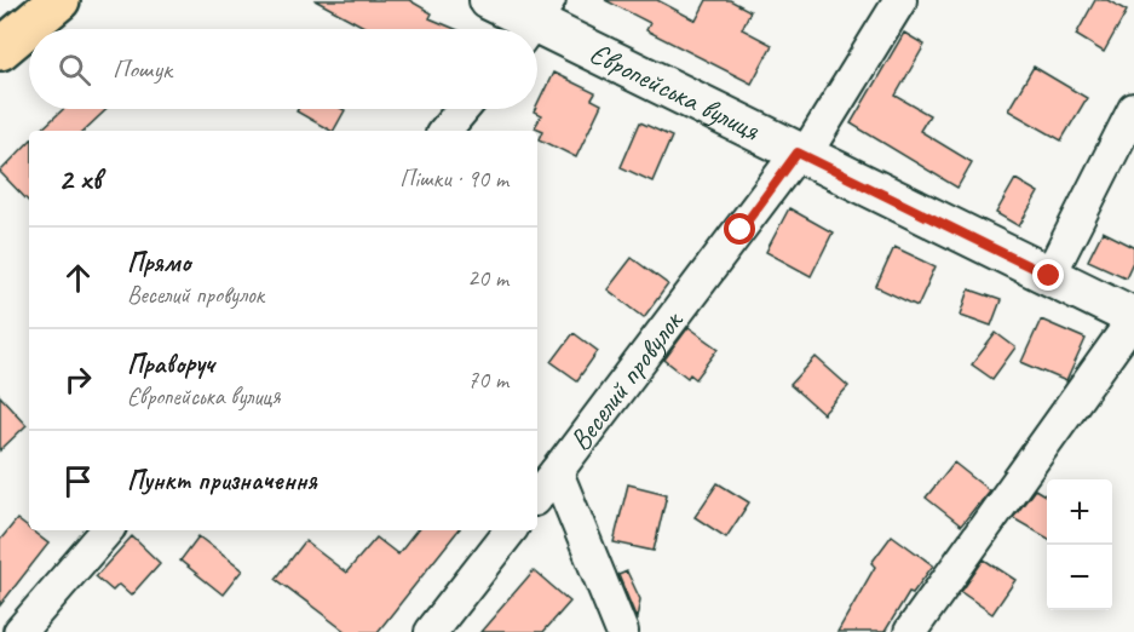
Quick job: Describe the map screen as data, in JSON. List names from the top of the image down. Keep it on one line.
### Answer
{"streets":{"street":["Європейська вулиця","Веселий провулок"]},"crossings":[["Європейська вулиця","Веселий провулок"]],"page":{"search":"Пошук","heading":["2 хв","Пішки · 90 m"],"list":[["Прямо","Веселий провулок","20 m"],["Праворуч","Європейська вулиця","70 m"],"Пункт призначення"],"map_buttons":["+","−"]}}
